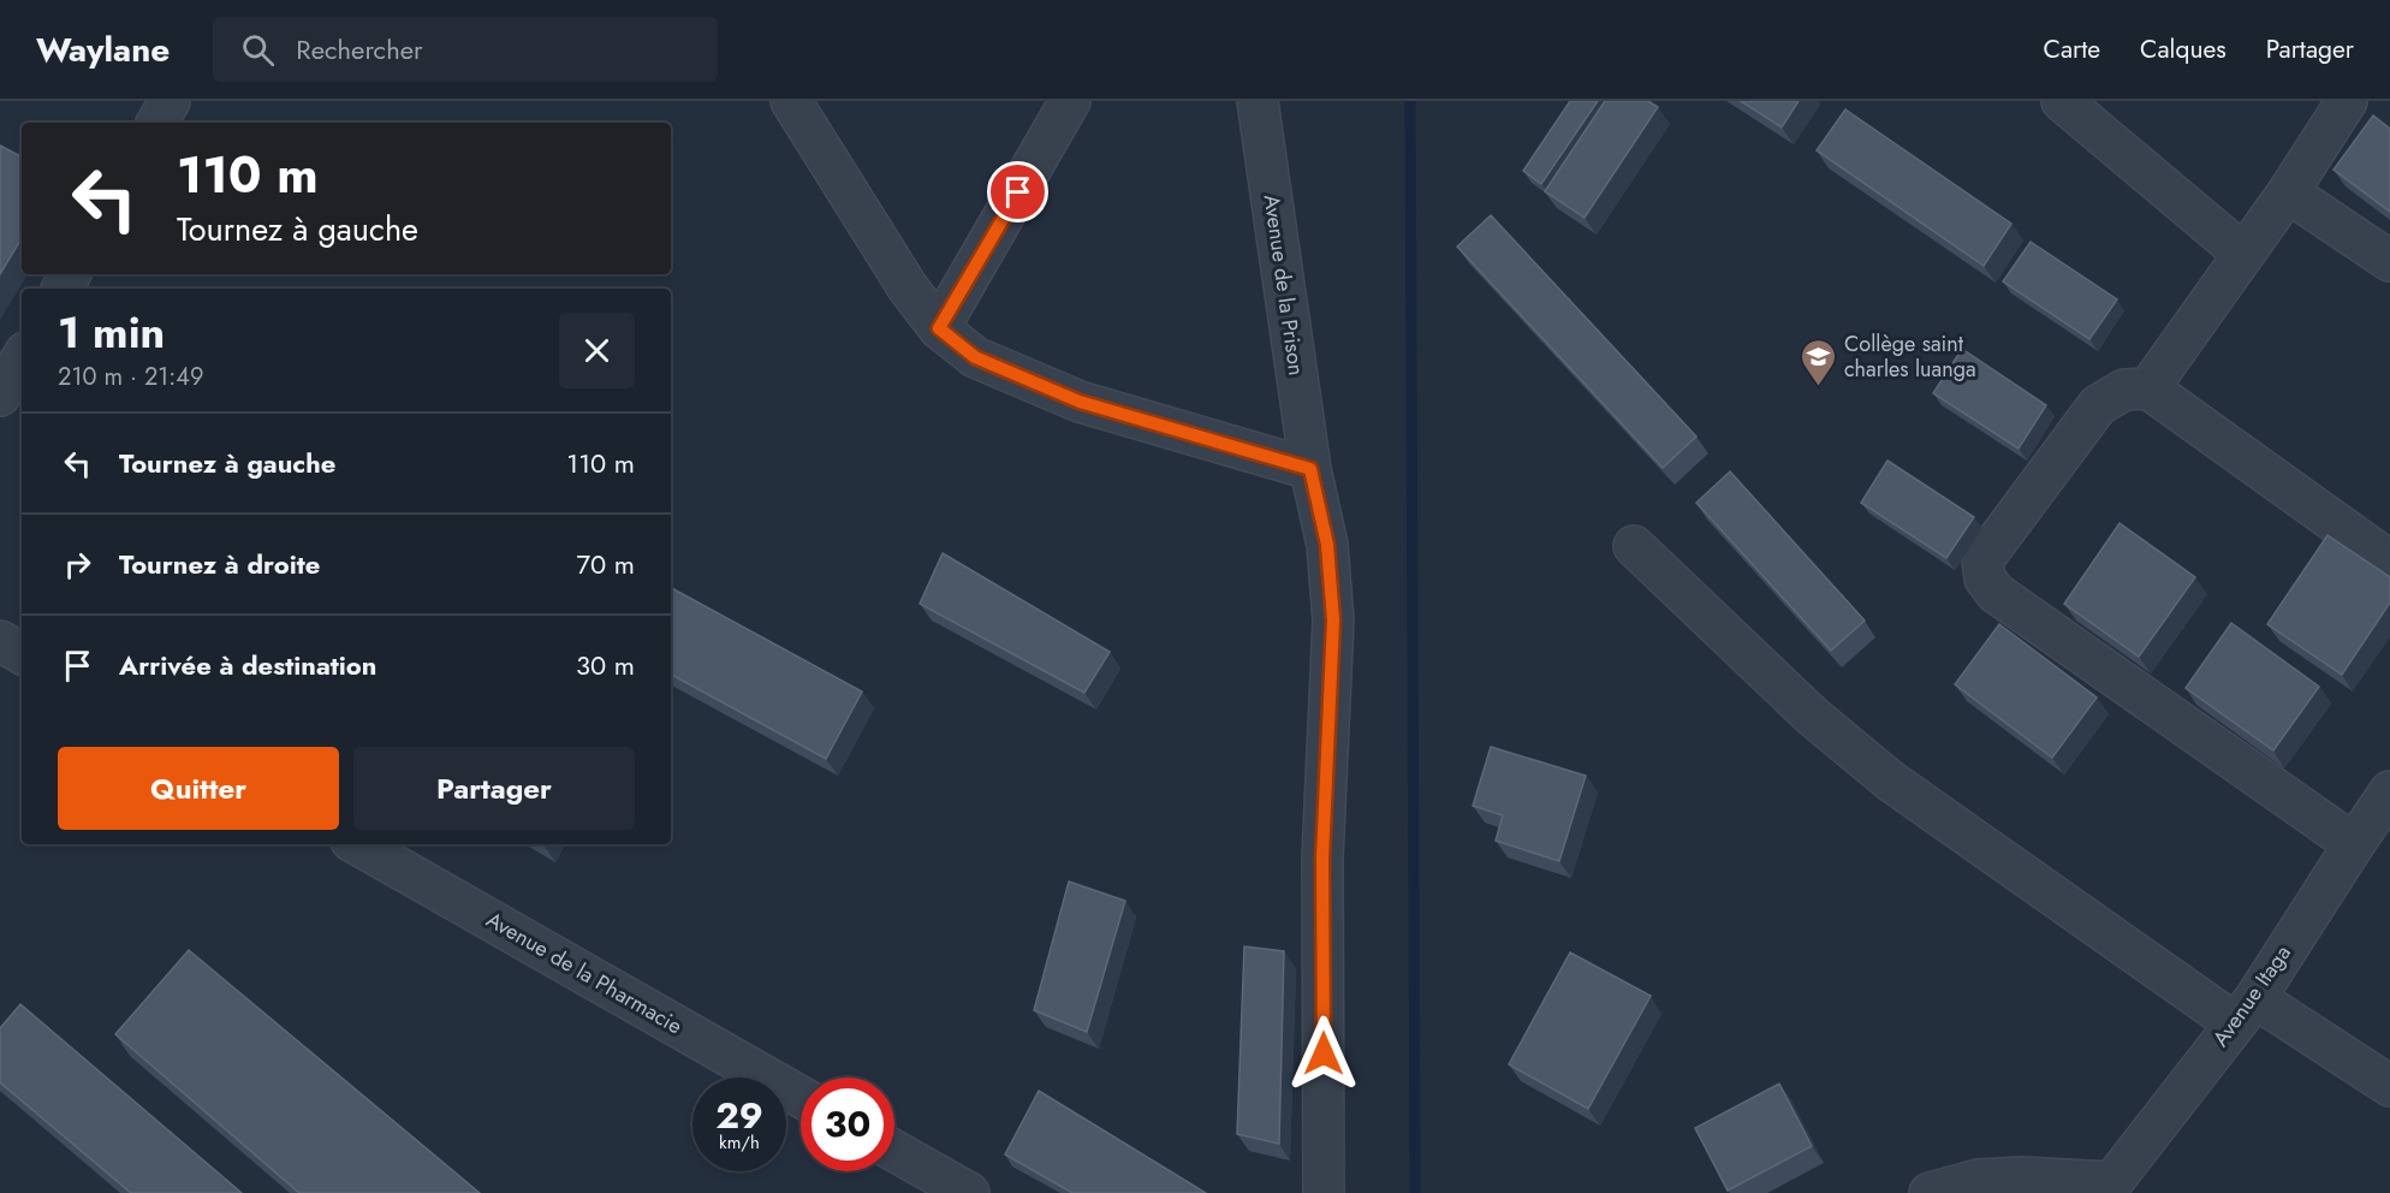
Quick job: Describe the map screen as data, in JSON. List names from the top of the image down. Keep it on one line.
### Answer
{"streets":{"street":["Avenue de la Prison","Avenue de la Pharmacie","Avenue Itaga"]},"places":{"school or university":["Collège saint charles luanga"]},"page":{"header":"Waylane","search":"Rechercher","nav":["Carte","Calques","Partager"],"turn":["110 m","Tournez à gauche"],"heading":["1 min","210 m · 21:49"],"list":[{"name":"Tournez à gauche","value":"110 m"},{"name":"Tournez à droite","value":"70 m"},{"name":"Arrivée à destination","value":"30 m"}],"buttons":["Quitter","Partager"],"speed":"29 km/h","limit":"30"}}
